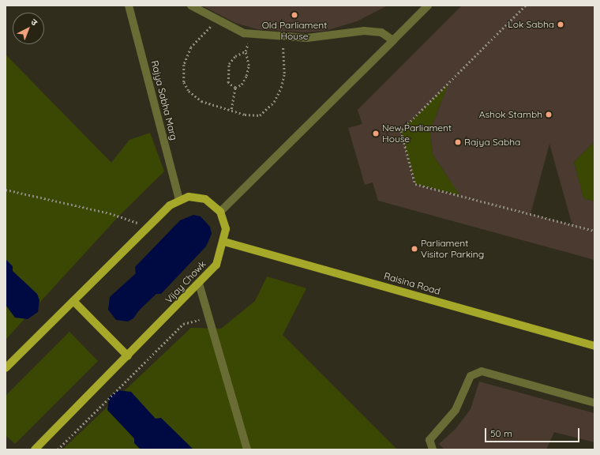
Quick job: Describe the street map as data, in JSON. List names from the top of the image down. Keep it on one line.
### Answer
{"streets":{"main road":["Vijay Chowk","Raisina Road"],"lane":["Rajya Sabha Marg"]},"crossings":[["Vijay Chowk","Raisina Road"]],"places":["Old Parliament House","Lok Sabha","Ashok Stambh","New Parliament House","Rajya Sabha","Parliament Visitor Parking"],"scale_bar":"50 m","north":"top right"}
